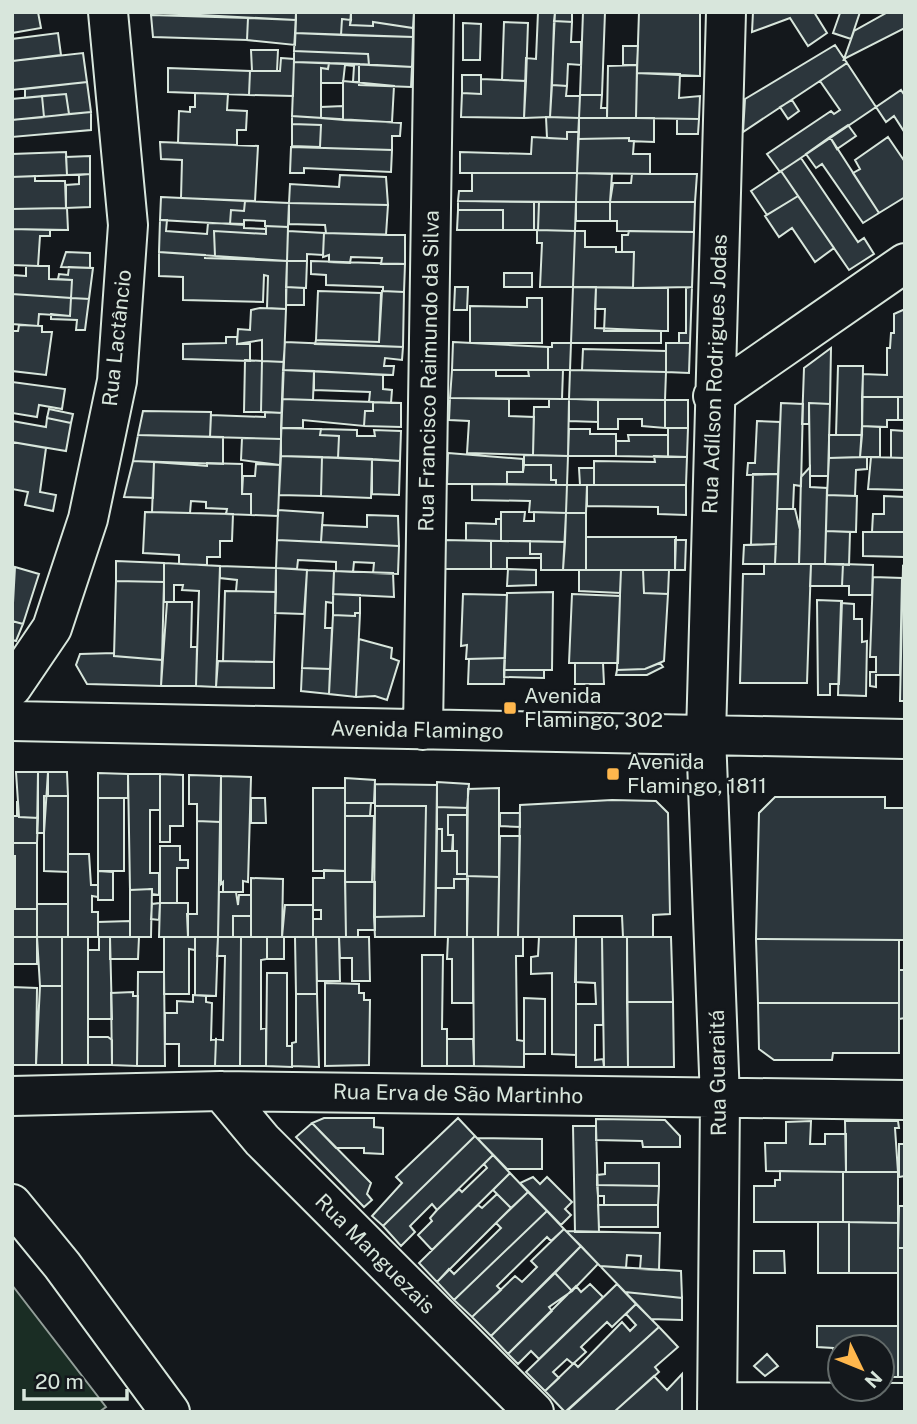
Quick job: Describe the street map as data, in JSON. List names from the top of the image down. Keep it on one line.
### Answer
{"streets":{"street":["Rua Lactâncio","Rua Francisco Raimundo da Silva","Rua Adílson Rodrigues Jodas","Avenida Flamingo","Rua Guaraitá","Rua Erva de São Martinho","Rua Manguezais"]},"crossings":[["Rua Francisco Raimundo da Silva","Avenida Flamingo"],["Rua Adílson Rodrigues Jodas","Avenida Flamingo"],["Rua Adílson Rodrigues Jodas","Rua Guaraitá"],["Avenida Flamingo","Rua Guaraitá"],["Rua Guaraitá","Rua Erva de São Martinho"],["Rua Erva de São Martinho","Rua Manguezais"]],"places":{"transit":["Avenida Flamingo, 302","Avenida Flamingo, 1811"]},"scale_bar":"20 m","north":"bottom right"}
